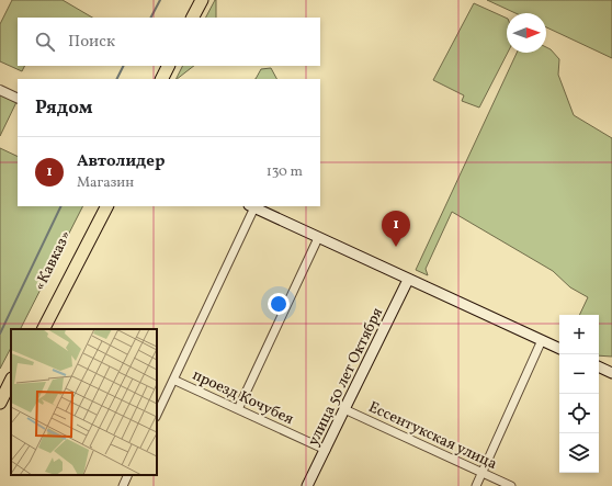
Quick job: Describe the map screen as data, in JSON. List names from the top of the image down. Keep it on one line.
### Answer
{"streets":{"highway":["«Кавказ»"],"main road":["улица 50 лет Октября"],"street":["проезд Кочубея","Ессентукская улица"]},"crossings":[["улица 50 лет Октября","проезд Кочубея"],["улица 50 лет Октября","Ессентукская улица"]],"north":"right","page":{"search":"Поиск","heading":"Рядом","list":[{"mark":"1","name":"Автолидер","note":"Магазин","value":"130 m"}],"pins":"1","map_buttons":["+","−"]}}
